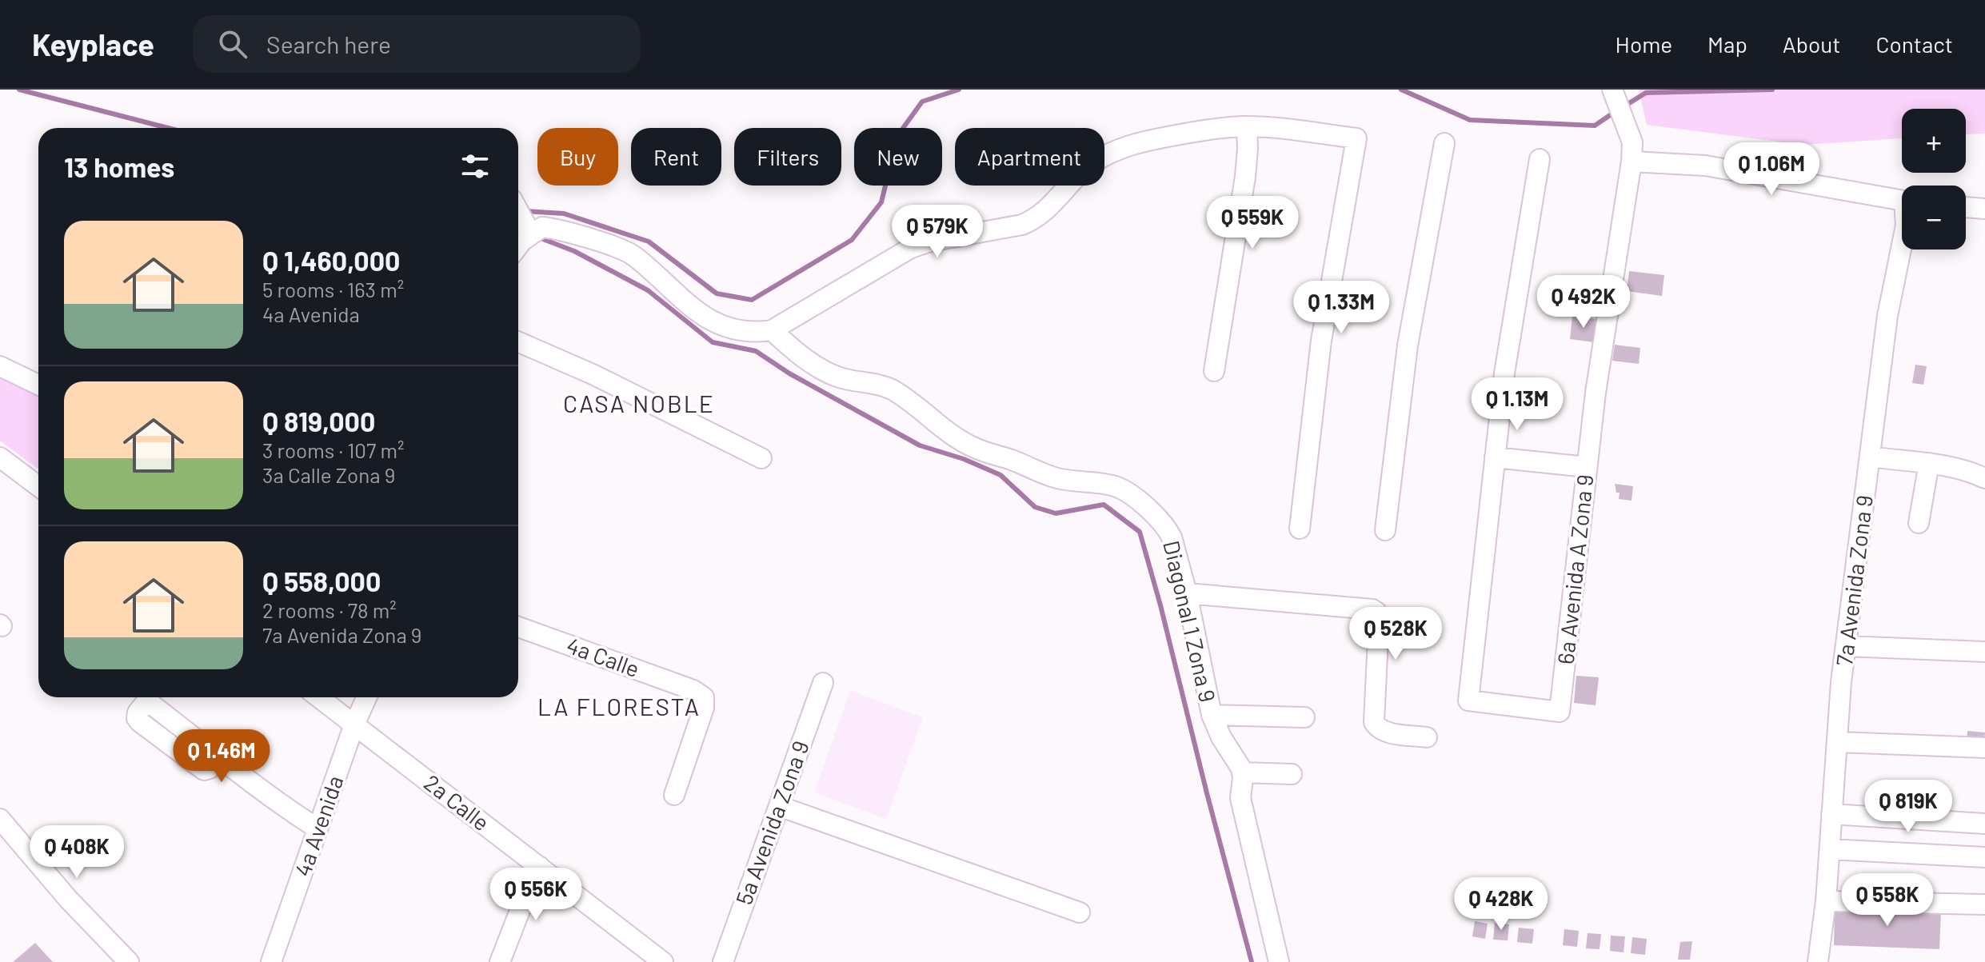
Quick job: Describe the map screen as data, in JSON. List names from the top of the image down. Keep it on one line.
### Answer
{"streets":{"street":["6a Avenida A Zona 9","7a Avenida Zona 9","Diagonal 1 Zona 9","4a Calle","2a Calle","5a Avenida Zona 9","4a Avenida"]},"crossings":[["2a Calle","4a Avenida"]],"districts":["CASA NOBLE","LA FLORESTA"],"page":{"header":"Keyplace","search":"Search here","nav":["Home","Map","About","Contact"],"map_buttons":["+","−"],"chip":["Buy","Rent","Filters","New","Apartment"],"heading":"13 homes","price":["Q 1.06M","Q 559K","Q 579K","Q 492K","Q 1.33M","Q 1.13M","Q 528K","Q 1.46M","Q 819K","Q 408K","Q 556K","Q 558K","Q 428K"],"list":[{"name":"Q 1,460,000","note":"5 rooms · 163 m² · 4a Avenida"},{"name":"Q 819,000","note":"3 rooms · 107 m² · 3a Calle Zona 9"},{"name":"Q 558,000","note":"2 rooms · 78 m² · 7a Avenida Zona 9"}]}}
